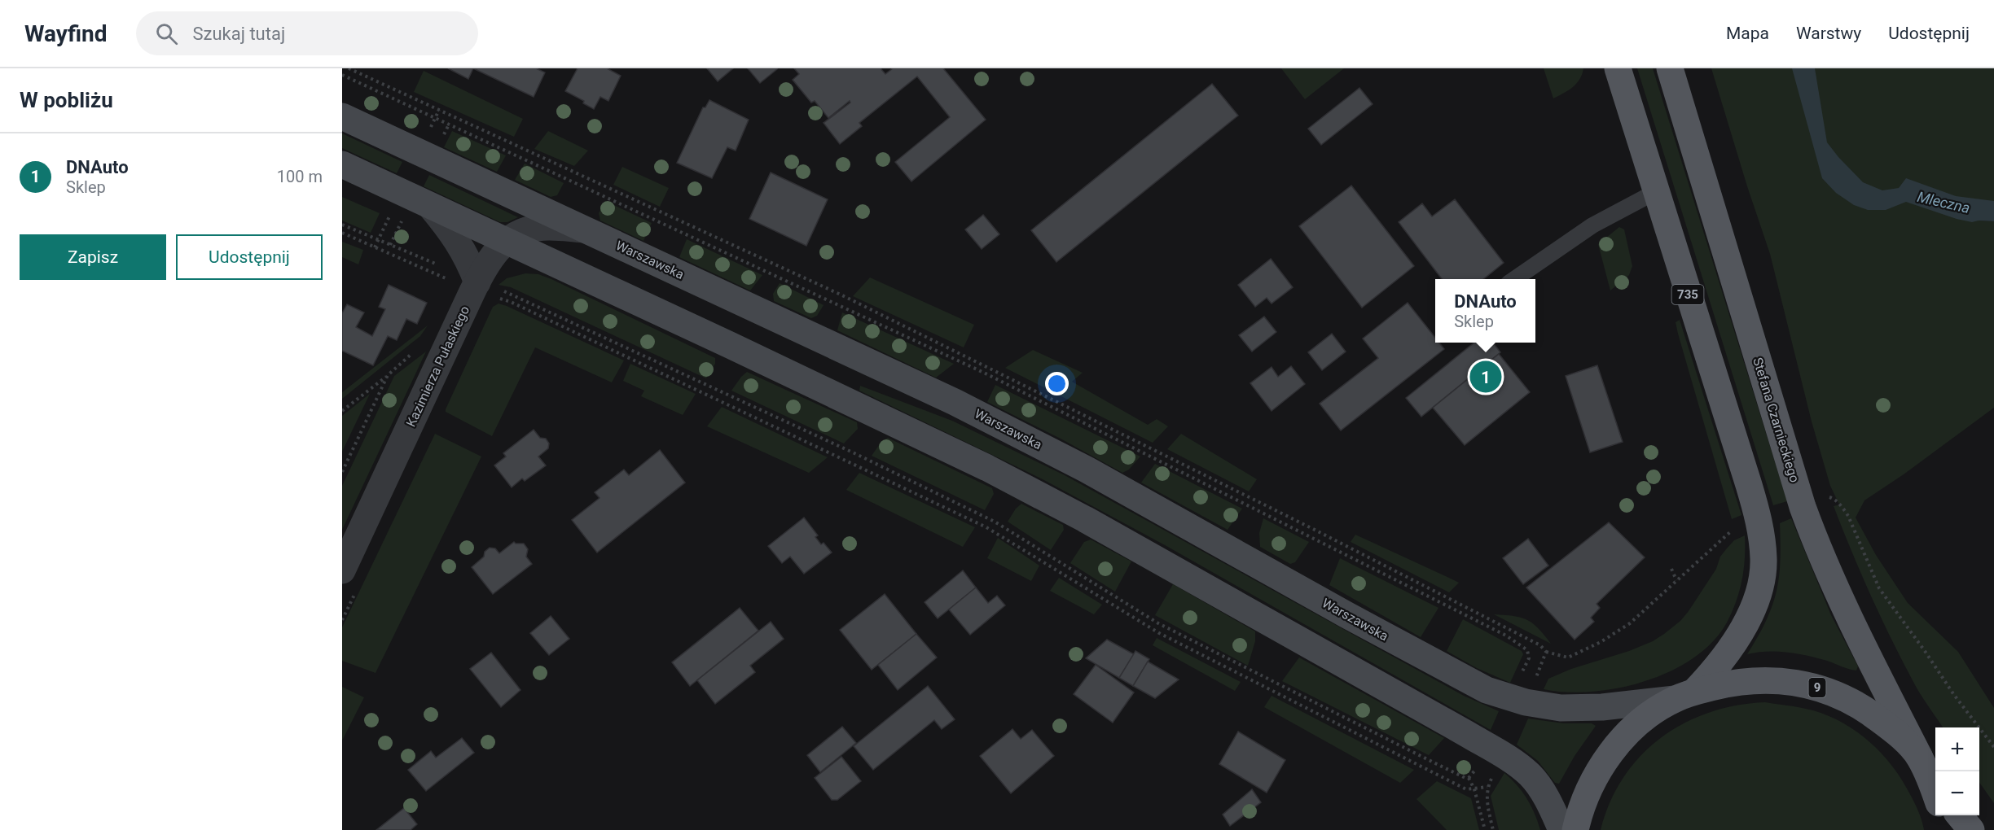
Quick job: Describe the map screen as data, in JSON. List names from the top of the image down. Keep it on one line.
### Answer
{"streets":{"main road":["Warszawska","735","Stefana Czarnieckiego","9"],"street":["Kazimierza Pułaskiego"]},"crossings":[["Warszawska","735"],["Warszawska","Kazimierza Pułaskiego"],["Warszawska","9"],["735","9"],["Stefana Czarnieckiego","9"]],"water":["Mleczna"],"page":{"header":"Wayfind","search":"Szukaj tutaj","nav":["Mapa","Warstwy","Udostępnij"],"heading":"W pobliżu","list":[{"mark":"1","name":"DNAuto","note":"Sklep","value":"100 m"}],"buttons":["Zapisz","Udostępnij"],"popup":["DNAuto","Sklep"],"pins":"1","map_buttons":["+","−"]}}
